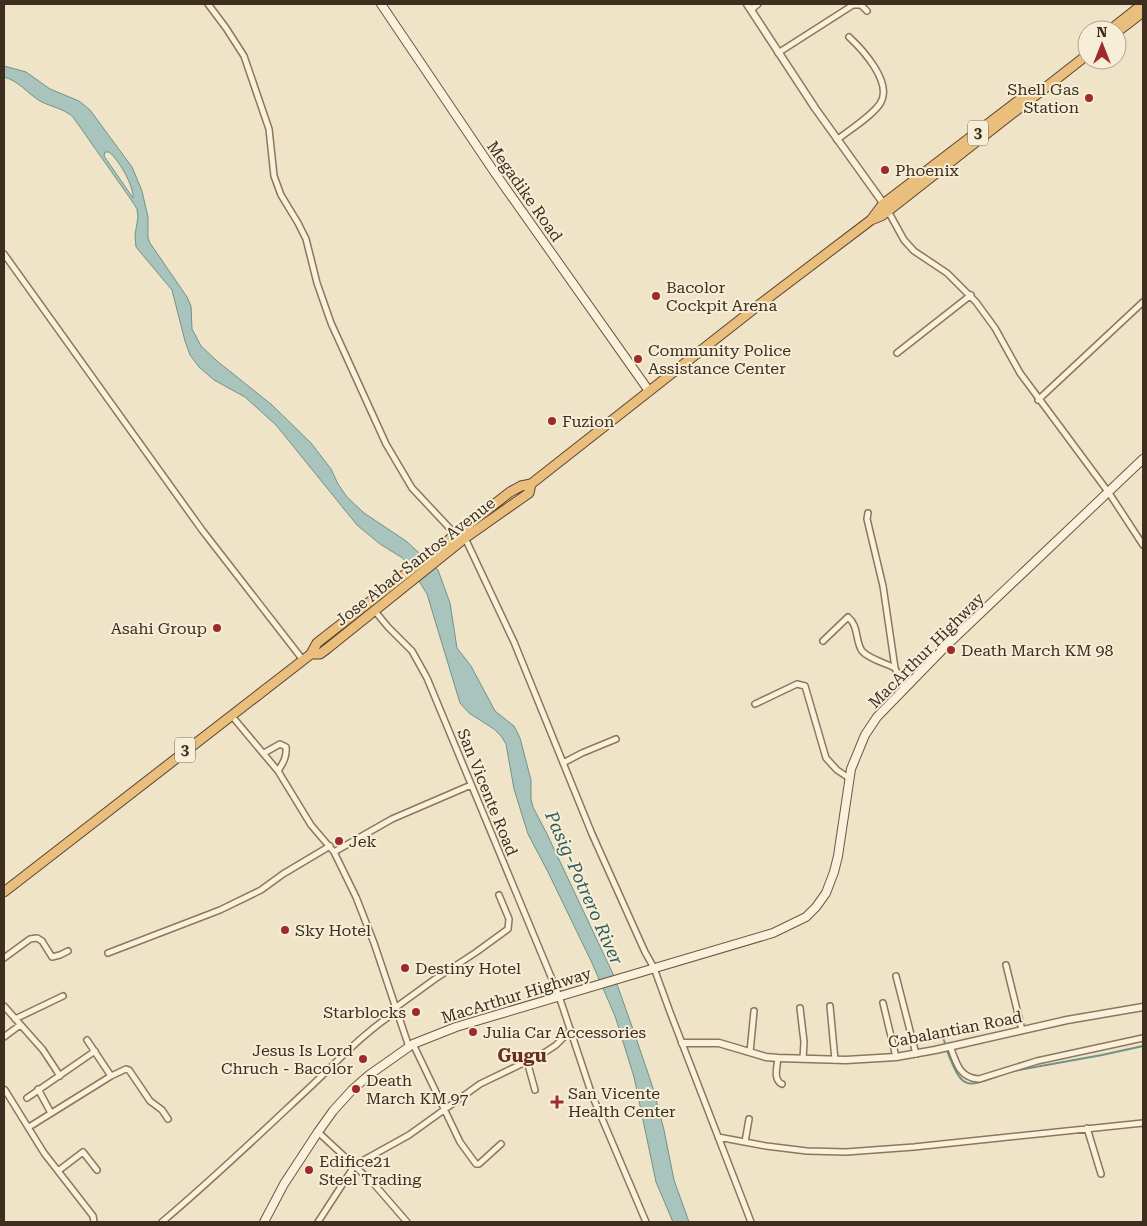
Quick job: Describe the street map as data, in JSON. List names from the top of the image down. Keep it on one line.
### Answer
{"streets":{"highway":["3","Jose Abad Santos Avenue"],"main road":["Megadike Road","MacArthur Highway"],"street":["San Vicente Road","Cabalantian Road"]},"crossings":[["Megadike Road","Jose Abad Santos Avenue"],["Jose Abad Santos Avenue","San Vicente Road"],["MacArthur Highway","San Vicente Road"]],"districts":["Gugu"],"water":["Pasig-Potrero River"],"places":{"other":["Shell Gas Station","Phoenix","Bacolor Cockpit Arena","Community Police Assistance Center","Fuzion","Asahi Group","Death March KM 98","Jek","Sky Hotel","Destiny Hotel","Starblocks","Julia Car Accessories","Jesus Is Lord Chruch - Bacolor","Death March KM 97","Edifice21 Steel Trading"],"health":["San Vicente Health Center"]},"north":"top"}
